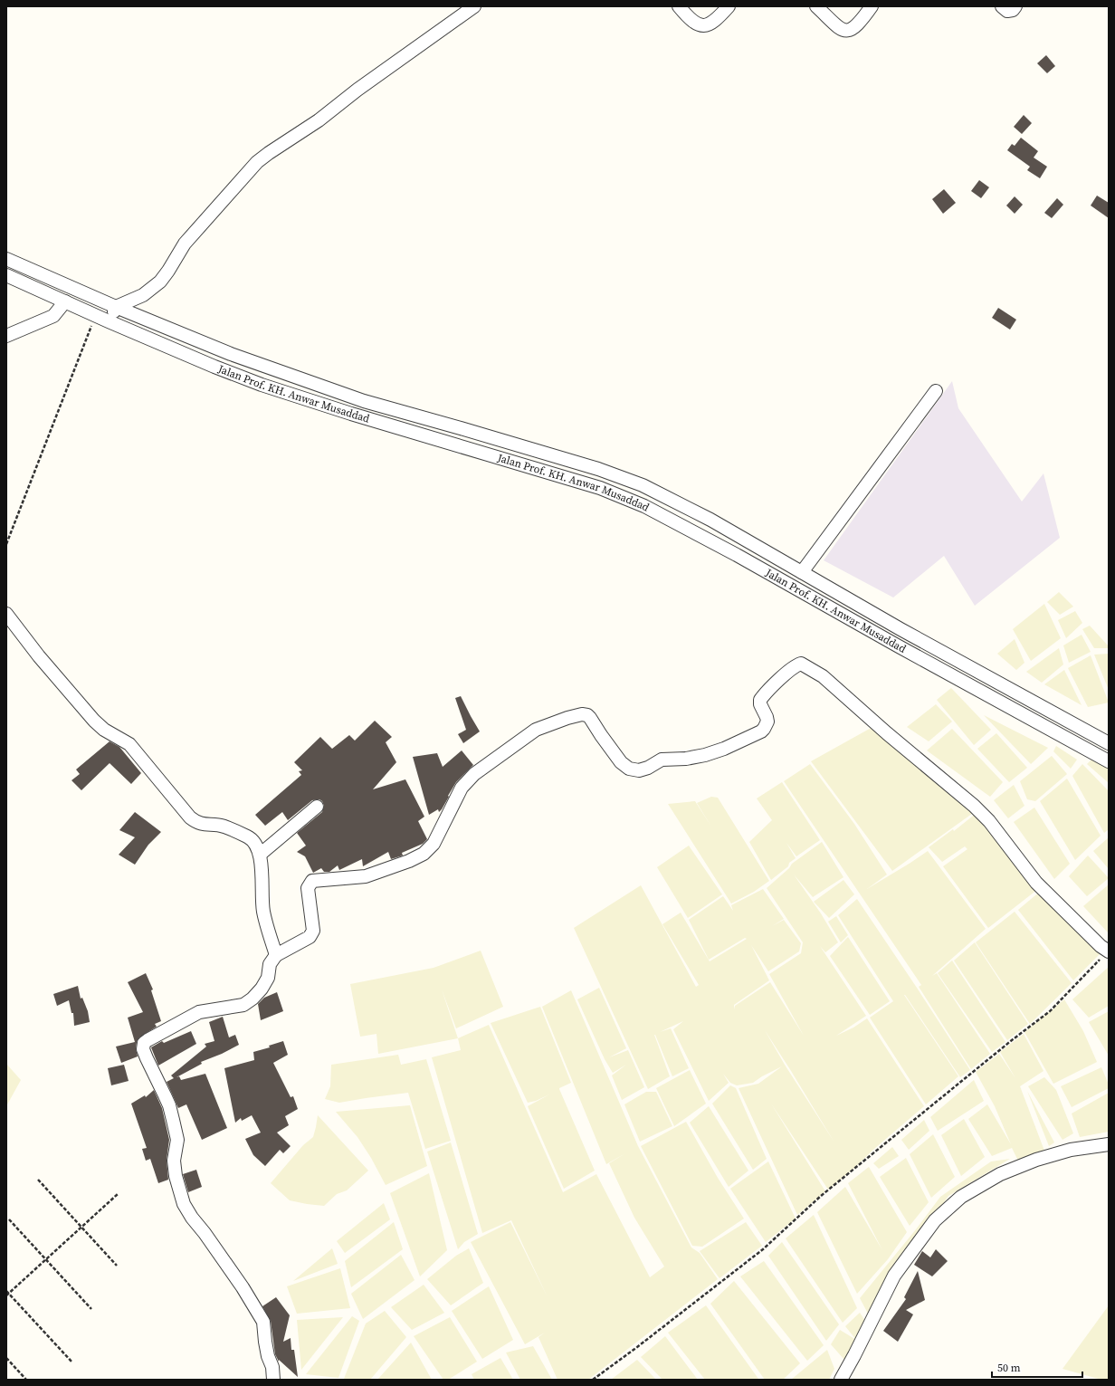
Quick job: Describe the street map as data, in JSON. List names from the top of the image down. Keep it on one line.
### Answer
{"streets":{"street":["Jalan Prof. KH. Anwar Musaddad"]},"scale_bar":"50 m"}
